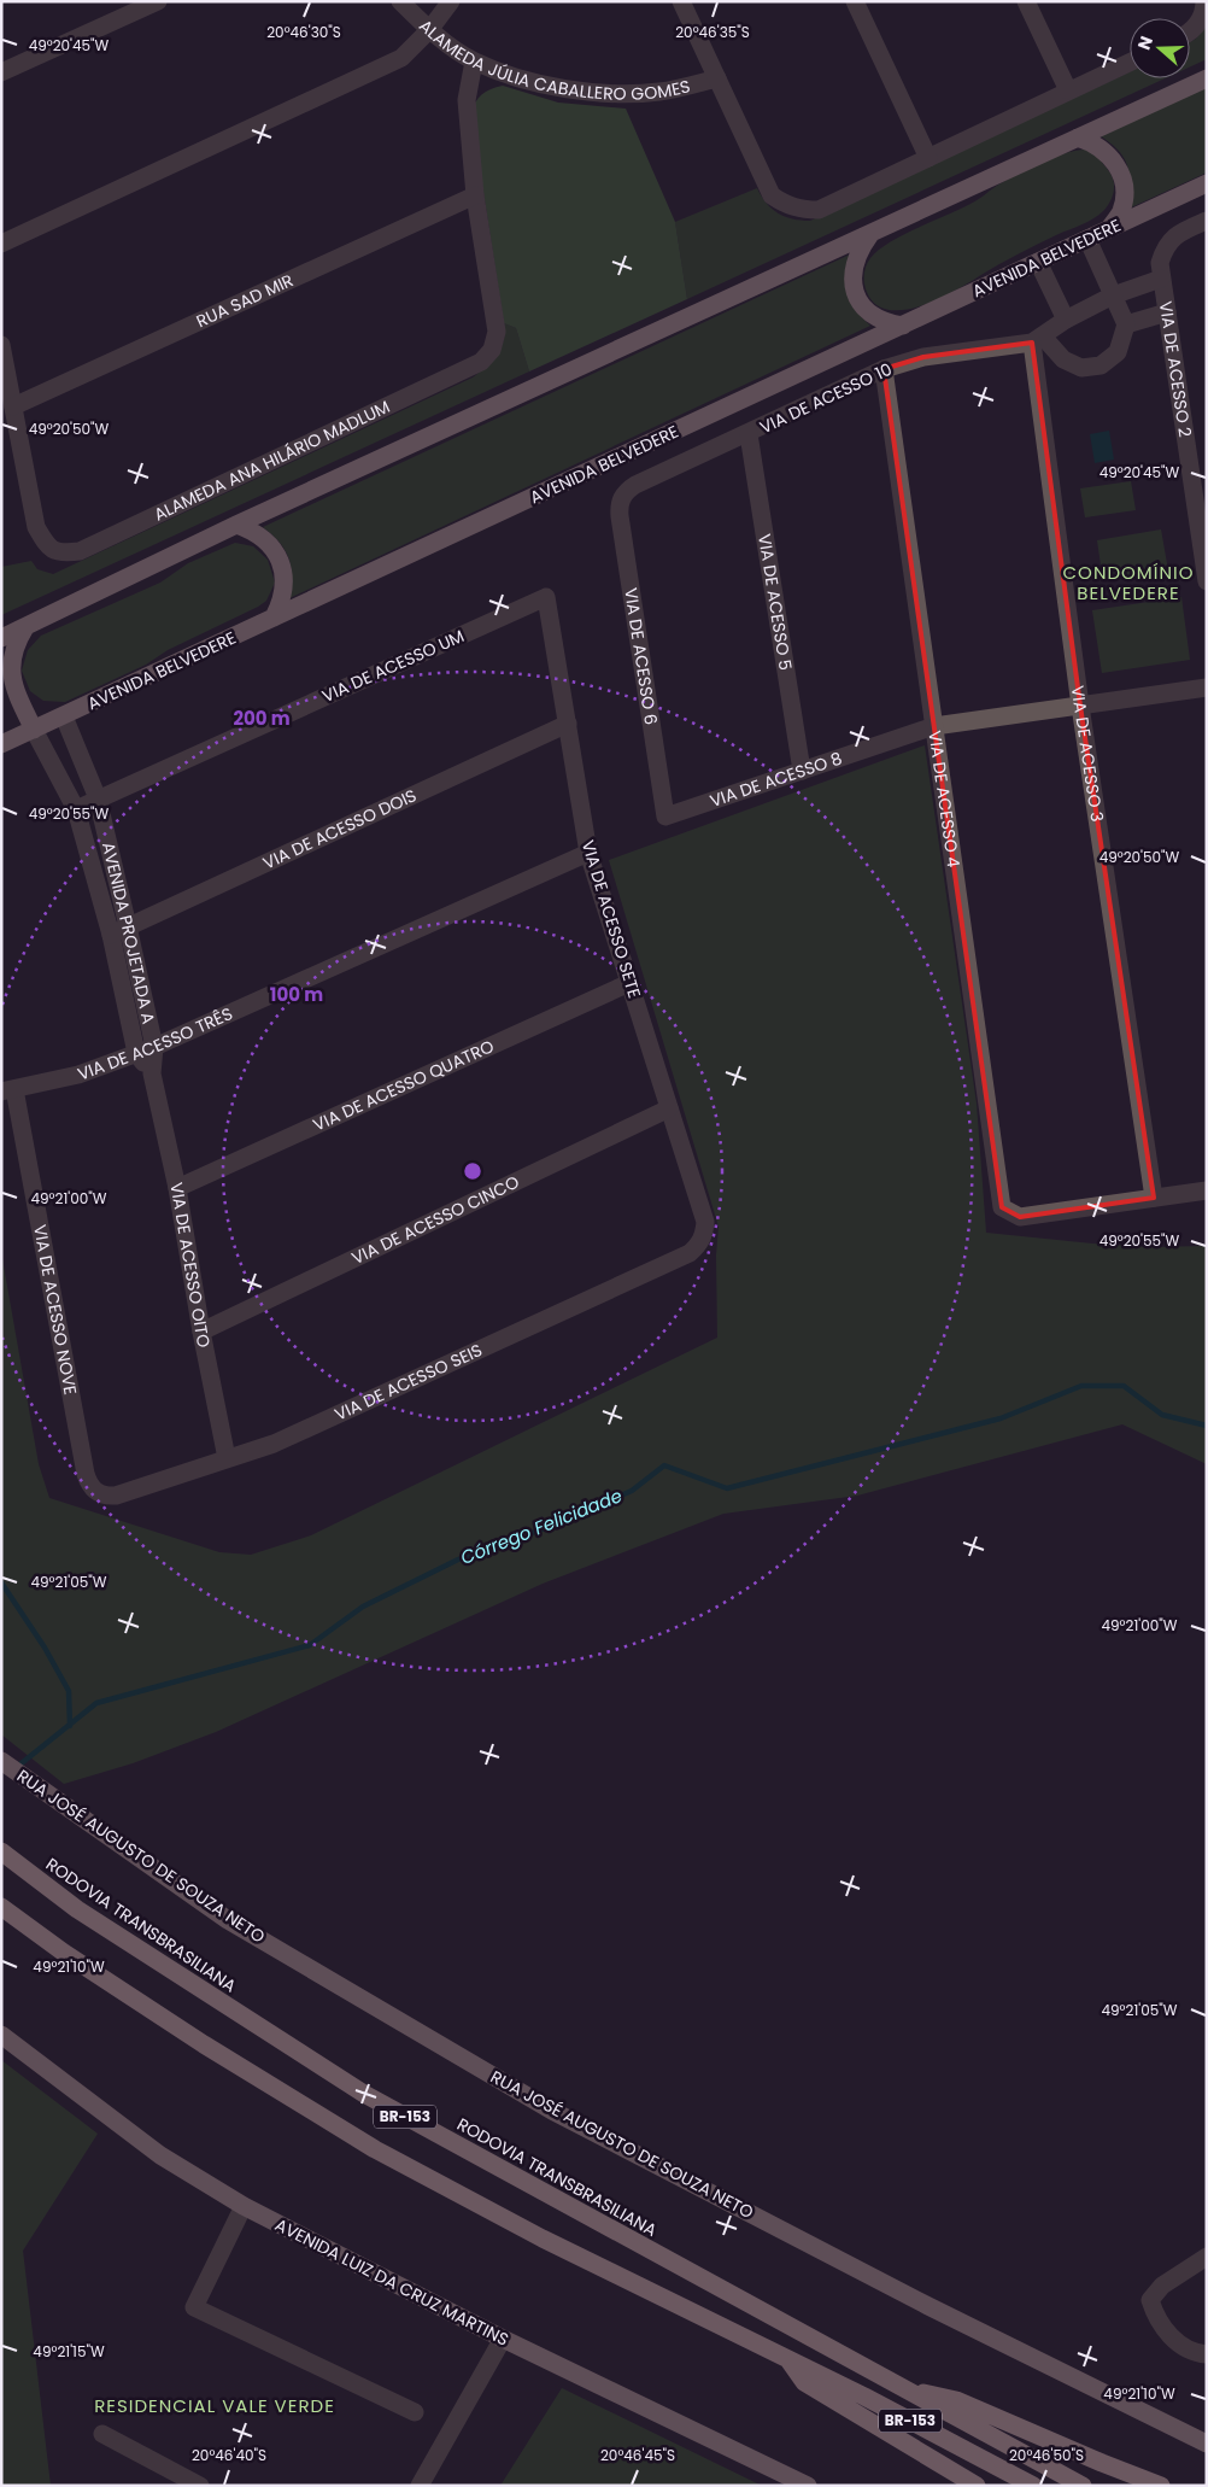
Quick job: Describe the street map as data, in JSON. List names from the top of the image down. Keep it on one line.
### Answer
{"streets":{"highway":["RODOVIA TRANSBRASILIANA","BR-153"],"main road":["AVENIDA BELVEDERE","RUA JOSÉ AUGUSTO DE SOUZA NETO","AVENIDA LUIZ DA CRUZ MARTINS"],"street":["ALAMEDA JÚLIA CABALLERO GOMES","RUA SAD MIR","VIA DE ACESSO 2","VIA DE ACESSO 10","ALAMEDA ANA HILÁRIO MADLUM","VIA DE ACESSO 5","VIA DE ACESSO 6","VIA DE ACESSO UM","VIA DE ACESSO 3","VIA DE ACESSO 8","VIA DE ACESSO 4","VIA DE ACESSO DOIS","VIA DE ACESSO SETE","AVENIDA PROJETADA A","VIA DE ACESSO TRÊS","VIA DE ACESSO QUATRO","VIA DE ACESSO CINCO","VIA DE ACESSO OITO","VIA DE ACESSO NOVE","VIA DE ACESSO SEIS"]},"crossings":[["AVENIDA BELVEDERE","AVENIDA PROJETADA A"],["RUA SAD MIR","ALAMEDA ANA HILÁRIO MADLUM"],["VIA DE ACESSO 2","VIA DE ACESSO 10"],["VIA DE ACESSO 10","VIA DE ACESSO 5"],["VIA DE ACESSO 10","VIA DE ACESSO 6"],["VIA DE ACESSO 10","VIA DE ACESSO 3"],["VIA DE ACESSO 10","VIA DE ACESSO 4"],["VIA DE ACESSO 5","VIA DE ACESSO 8"],["VIA DE ACESSO 6","VIA DE ACESSO 8"],["VIA DE ACESSO UM","VIA DE ACESSO SETE"],["VIA DE ACESSO UM","AVENIDA PROJETADA A"],["VIA DE ACESSO 3","VIA DE ACESSO 8"],["VIA DE ACESSO 3","VIA DE ACESSO 4"],["VIA DE ACESSO 8","VIA DE ACESSO 4"],["VIA DE ACESSO DOIS","VIA DE ACESSO SETE"],["VIA DE ACESSO DOIS","AVENIDA PROJETADA A"],["VIA DE ACESSO SETE","VIA DE ACESSO TRÊS"],["VIA DE ACESSO SETE","VIA DE ACESSO QUATRO"],["VIA DE ACESSO SETE","VIA DE ACESSO CINCO"],["VIA DE ACESSO SETE","VIA DE ACESSO SEIS"],["AVENIDA PROJETADA A","VIA DE ACESSO TRÊS"],["AVENIDA PROJETADA A","VIA DE ACESSO OITO"],["VIA DE ACESSO TRÊS","VIA DE ACESSO OITO"],["VIA DE ACESSO TRÊS","VIA DE ACESSO NOVE"],["VIA DE ACESSO QUATRO","VIA DE ACESSO OITO"],["VIA DE ACESSO CINCO","VIA DE ACESSO OITO"],["VIA DE ACESSO OITO","VIA DE ACESSO SEIS"],["VIA DE ACESSO NOVE","VIA DE ACESSO SEIS"]],"districts":["CONDOMÍNIO BELVEDERE","RESIDENCIAL VALE VERDE"],"water":["Córrego Felicidade"],"north":"left","coordinates":["20°46'35\"S","20°46'30\"S","49°20'45\"W","49°20'50\"W","49°20'55\"W","49°21'00\"W","49°21'05\"W","49°21'10\"W","49°21'15\"W","20°46'40\"S","20°46'45\"S","20°46'50\"S"],"rings":["200 m","100 m"]}
